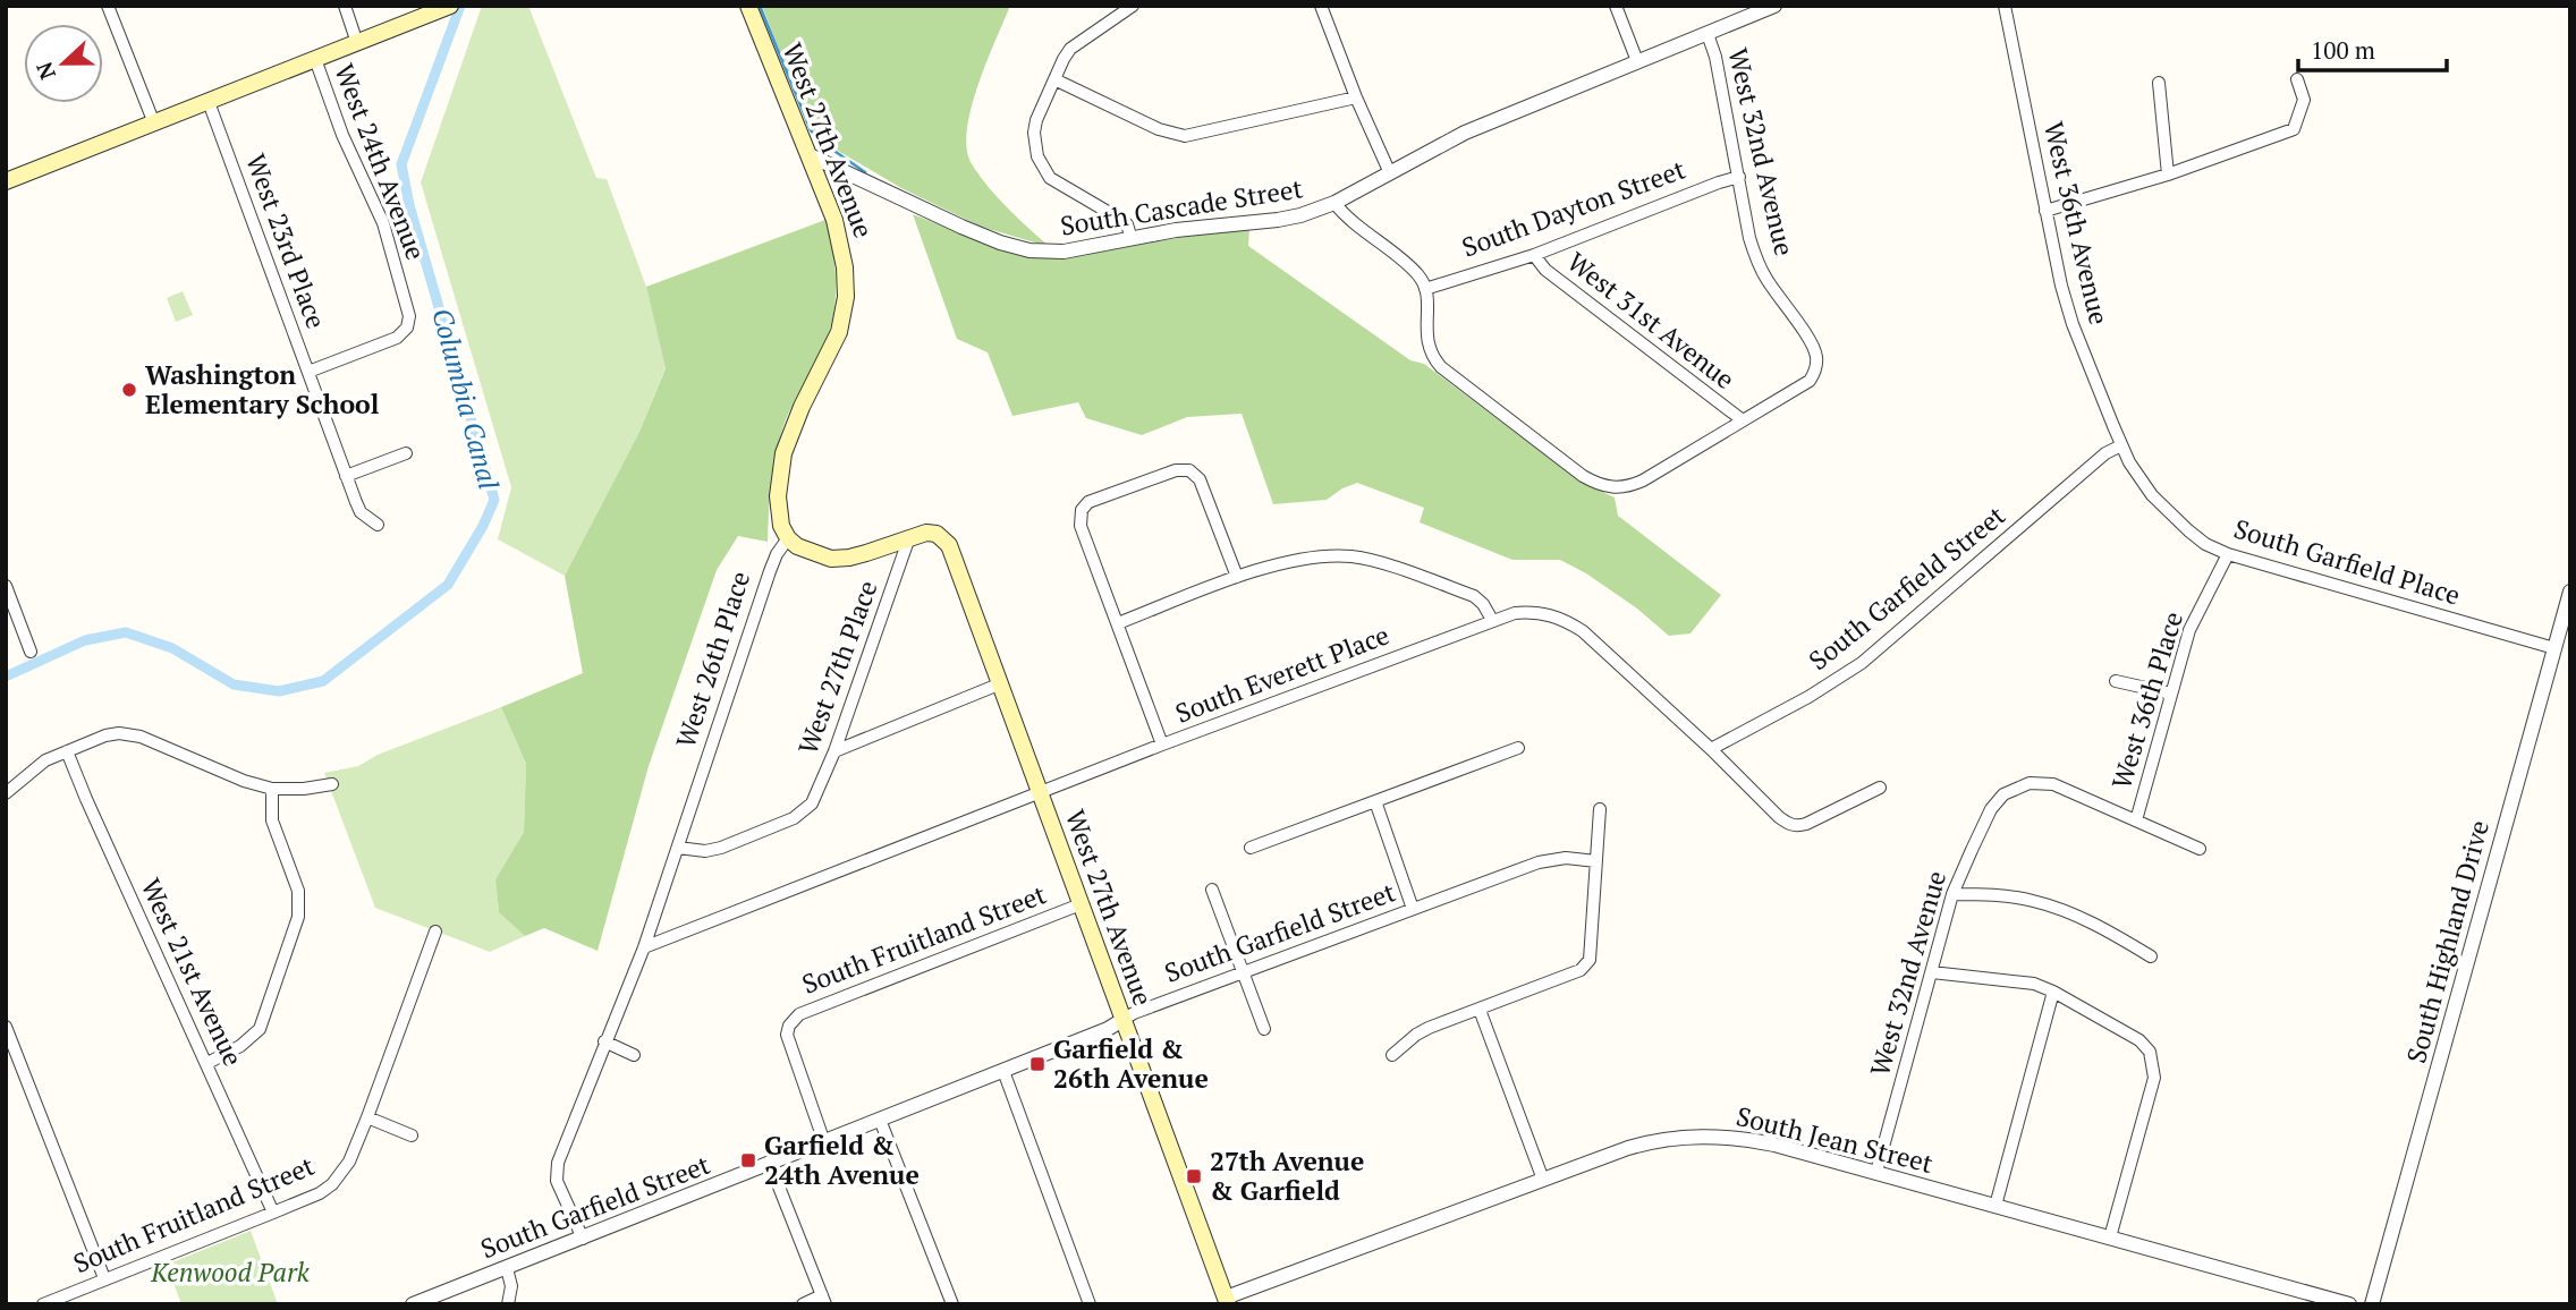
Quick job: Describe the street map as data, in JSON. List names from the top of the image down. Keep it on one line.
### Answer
{"streets":{"main road":["West 27th Avenue"],"street":["West 32nd Avenue","West 24th Avenue","South Cascade Street","South Dayton Street","West 36th Avenue","West 23rd Place","West 31st Avenue","South Garfield Place","South Garfield Street","West 26th Place","West 27th Place","South Everett Place","West 36th Place","South Fruitland Street","South Highland Drive","West 21st Avenue","South Jean Street"]},"crossings":[["West 27th Avenue","South Cascade Street"],["West 27th Avenue","South Garfield Street"],["West 27th Avenue","West 26th Place"],["West 27th Avenue","West 27th Place"],["West 27th Avenue","South Everett Place"],["West 27th Avenue","South Fruitland Street"],["West 27th Avenue","South Jean Street"],["West 32nd Avenue","South Cascade Street"],["West 32nd Avenue","South Dayton Street"],["West 32nd Avenue","West 31st Avenue"],["West 32nd Avenue","West 36th Place"],["West 32nd Avenue","South Jean Street"],["West 24th Avenue","West 23rd Place"],["South Dayton Street","West 31st Avenue"],["West 36th Avenue","South Garfield Place"],["West 36th Avenue","South Garfield Street"],["South Garfield Place","South Garfield Street"],["South Garfield Place","West 36th Place"],["South Garfield Place","South Highland Drive"],["South Garfield Street","West 26th Place"],["South Garfield Street","South Everett Place"],["South Garfield Street","South Fruitland Street"],["West 26th Place","West 27th Place"],["West 26th Place","South Everett Place"],["South Fruitland Street","West 21st Avenue"]],"water":["Columbia Canal"],"parks":["Kenwood Park"],"places":{"other":["Washington Elementary School"],"transit":["Garfield & 26th Avenue","Garfield & 24th Avenue","27th Avenue & Garfield"]},"scale_bar":"100 m","north":"left"}
